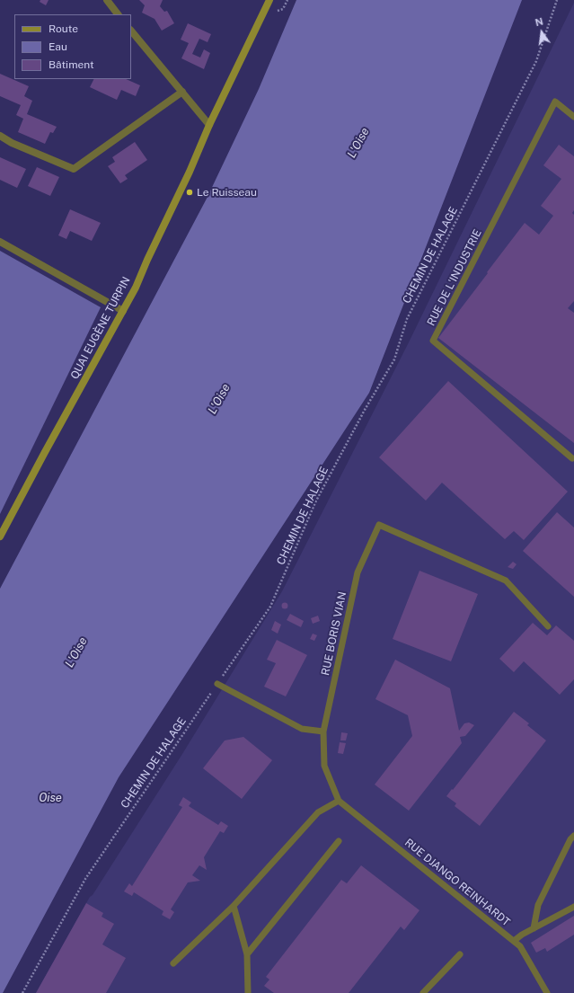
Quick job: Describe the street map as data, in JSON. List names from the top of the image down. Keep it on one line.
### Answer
{"streets":{"main road":["QUAI EUGÈNE TURPIN"],"lane":["RUE DE L'INDUSTRIE","RUE BORIS VIAN","RUE DJANGO REINHARDT"],"path":["CHEMIN DE HALAGE"]},"crossings":[["RUE BORIS VIAN","RUE DJANGO REINHARDT"]],"water":["L'Oise","Oise"],"places":["Le Ruisseau"],"legend":["Route","Eau","Bâtiment"],"north":"top"}
